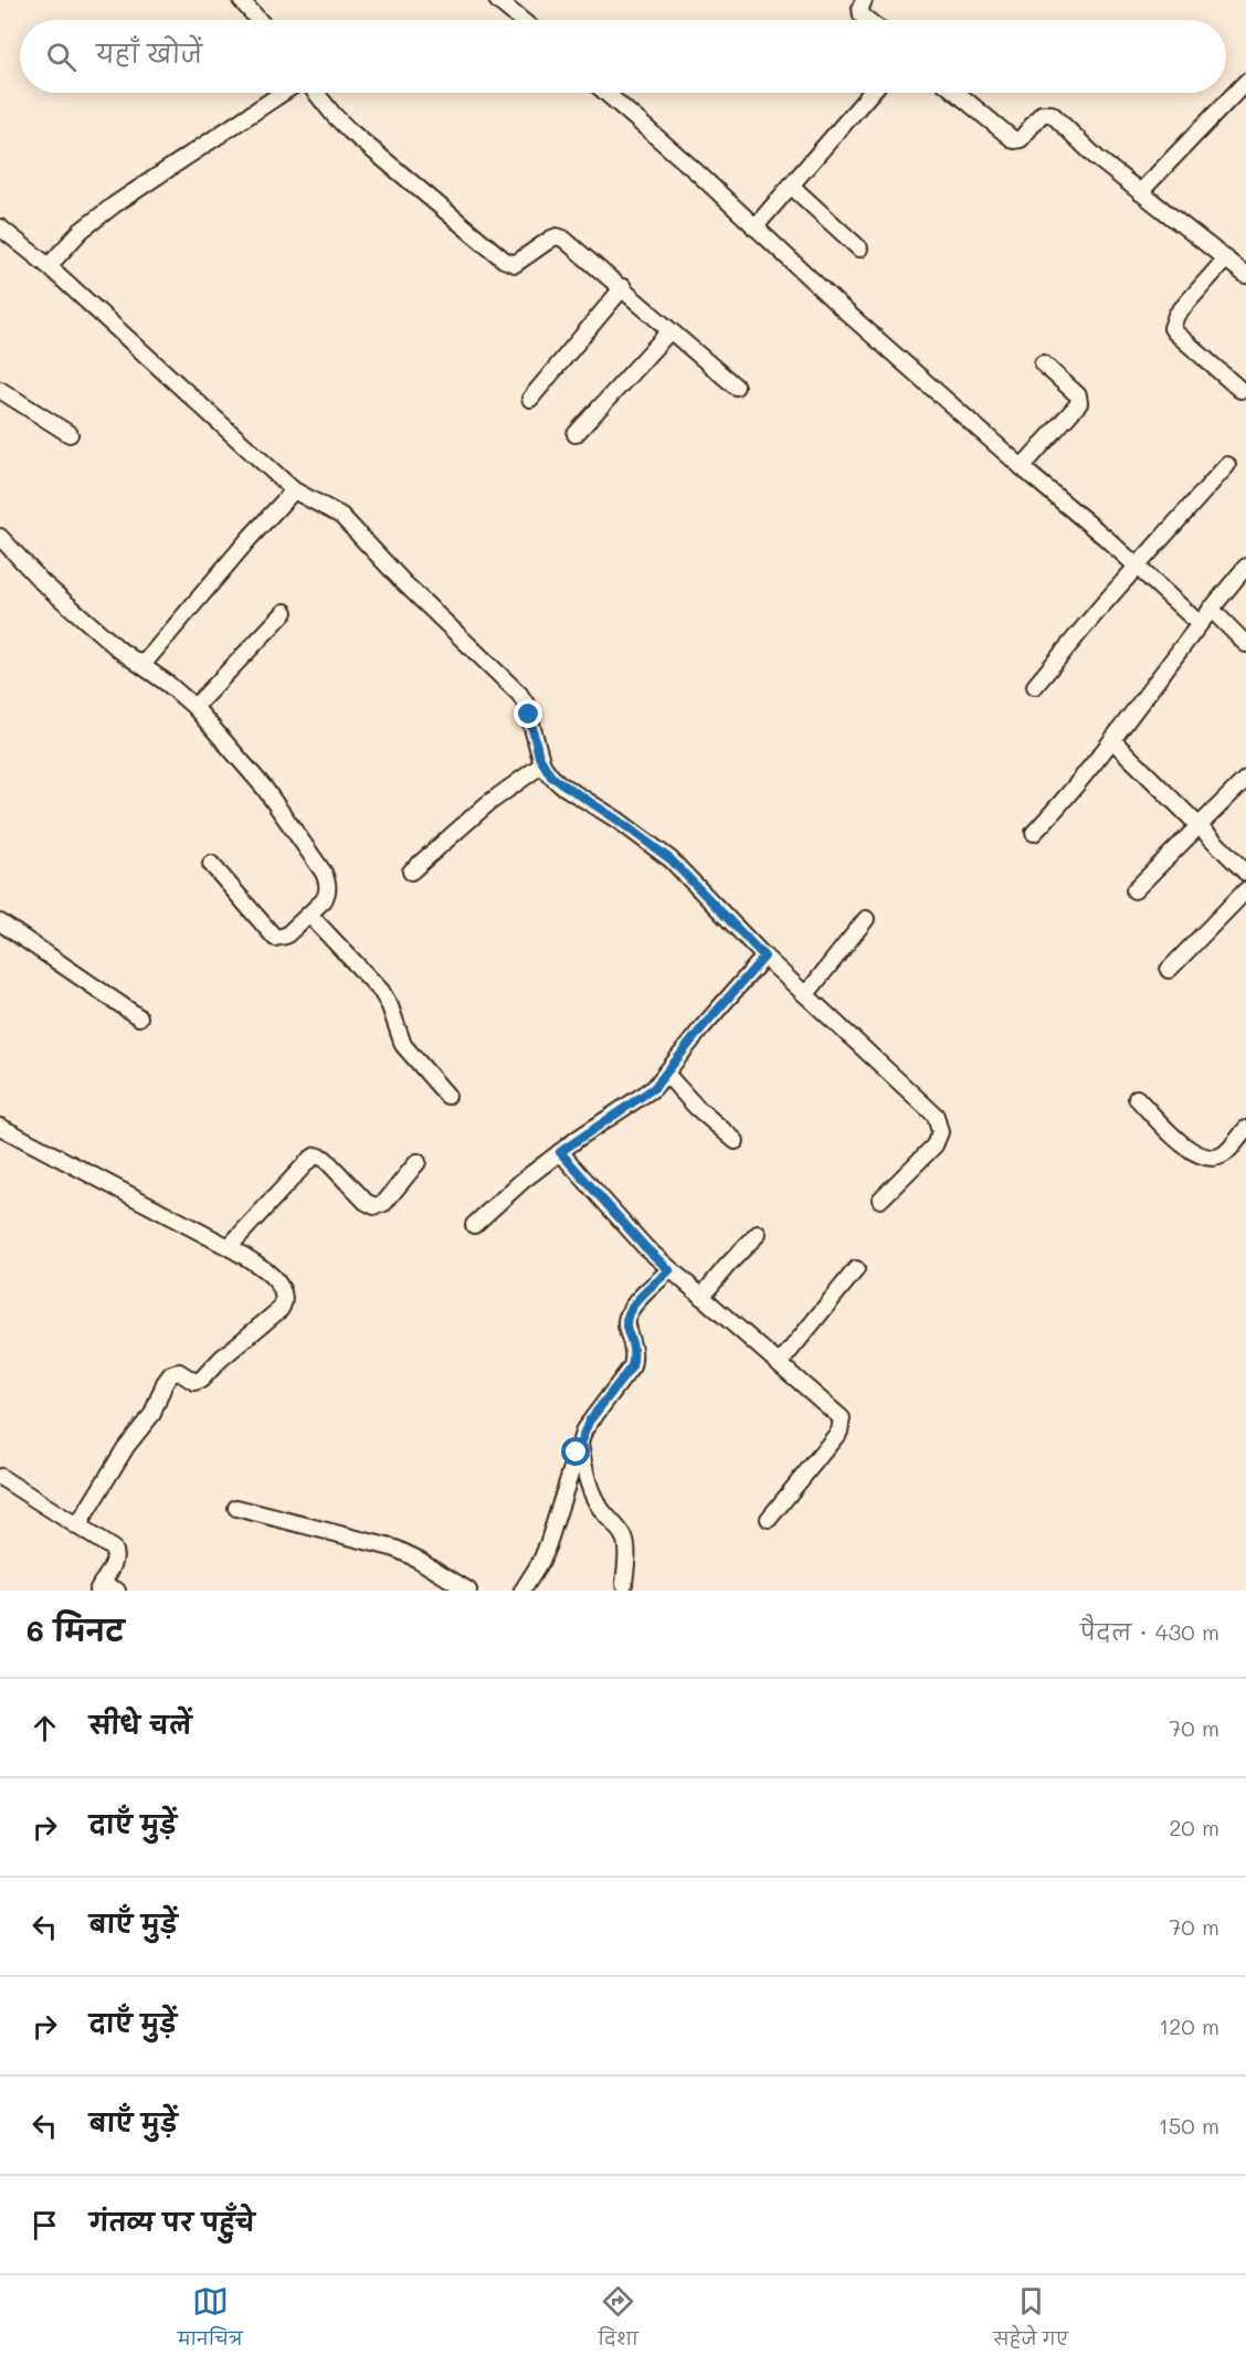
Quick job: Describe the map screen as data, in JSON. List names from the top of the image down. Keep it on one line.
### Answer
{"page":{"search":"यहाँ खोजें","heading":["6 मिनट","पैदल · 430 m"],"list":[["सीधे चलें","70 m"],["दाएँ मुड़ें","20 m"],["बाएँ मुड़ें","70 m"],["दाएँ मुड़ें","120 m"],["बाएँ मुड़ें","150 m"],"गंतव्य पर पहुँचे"],"nav":["मानचित्र","दिशा","सहेजे गए"]}}
